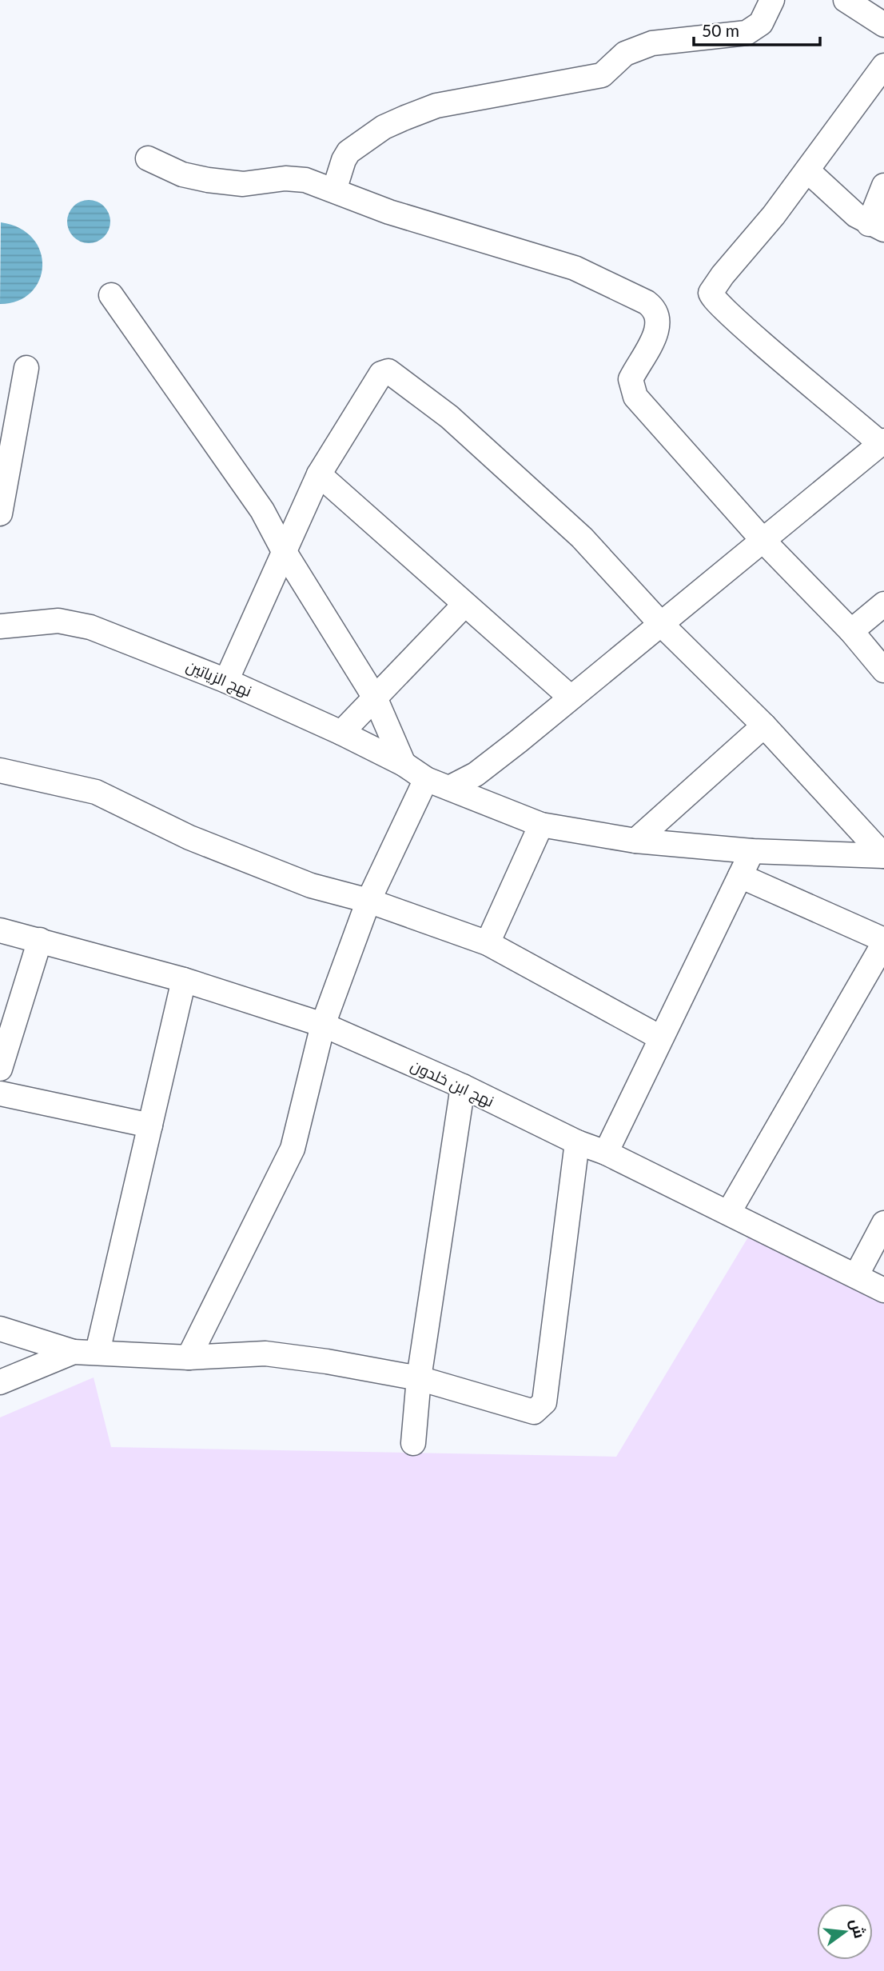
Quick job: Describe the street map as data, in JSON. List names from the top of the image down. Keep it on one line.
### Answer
{"streets":{"street":["نهج الزياتين","نهج ابن خلدون"]},"scale_bar":"50 m","north":"right"}
